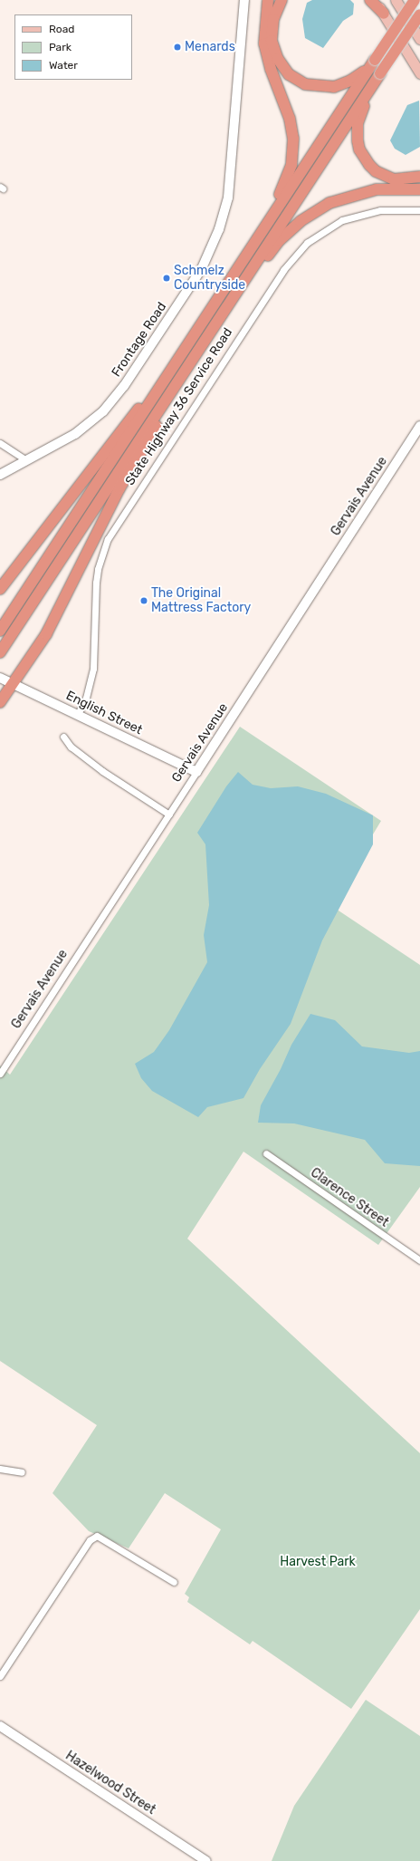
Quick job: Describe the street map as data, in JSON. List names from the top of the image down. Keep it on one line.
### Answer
{"streets":{"street":["Frontage Road","State Highway 36 Service Road","Gervais Avenue","English Street","Clarence Street","Hazelwood Street"]},"crossings":[["State Highway 36 Service Road","English Street"],["Gervais Avenue","English Street"]],"parks":["Harvest Park"],"places":["Menards","Schmelz Countryside","The Original Mattress Factory"],"legend":["Road","Park","Water"]}
